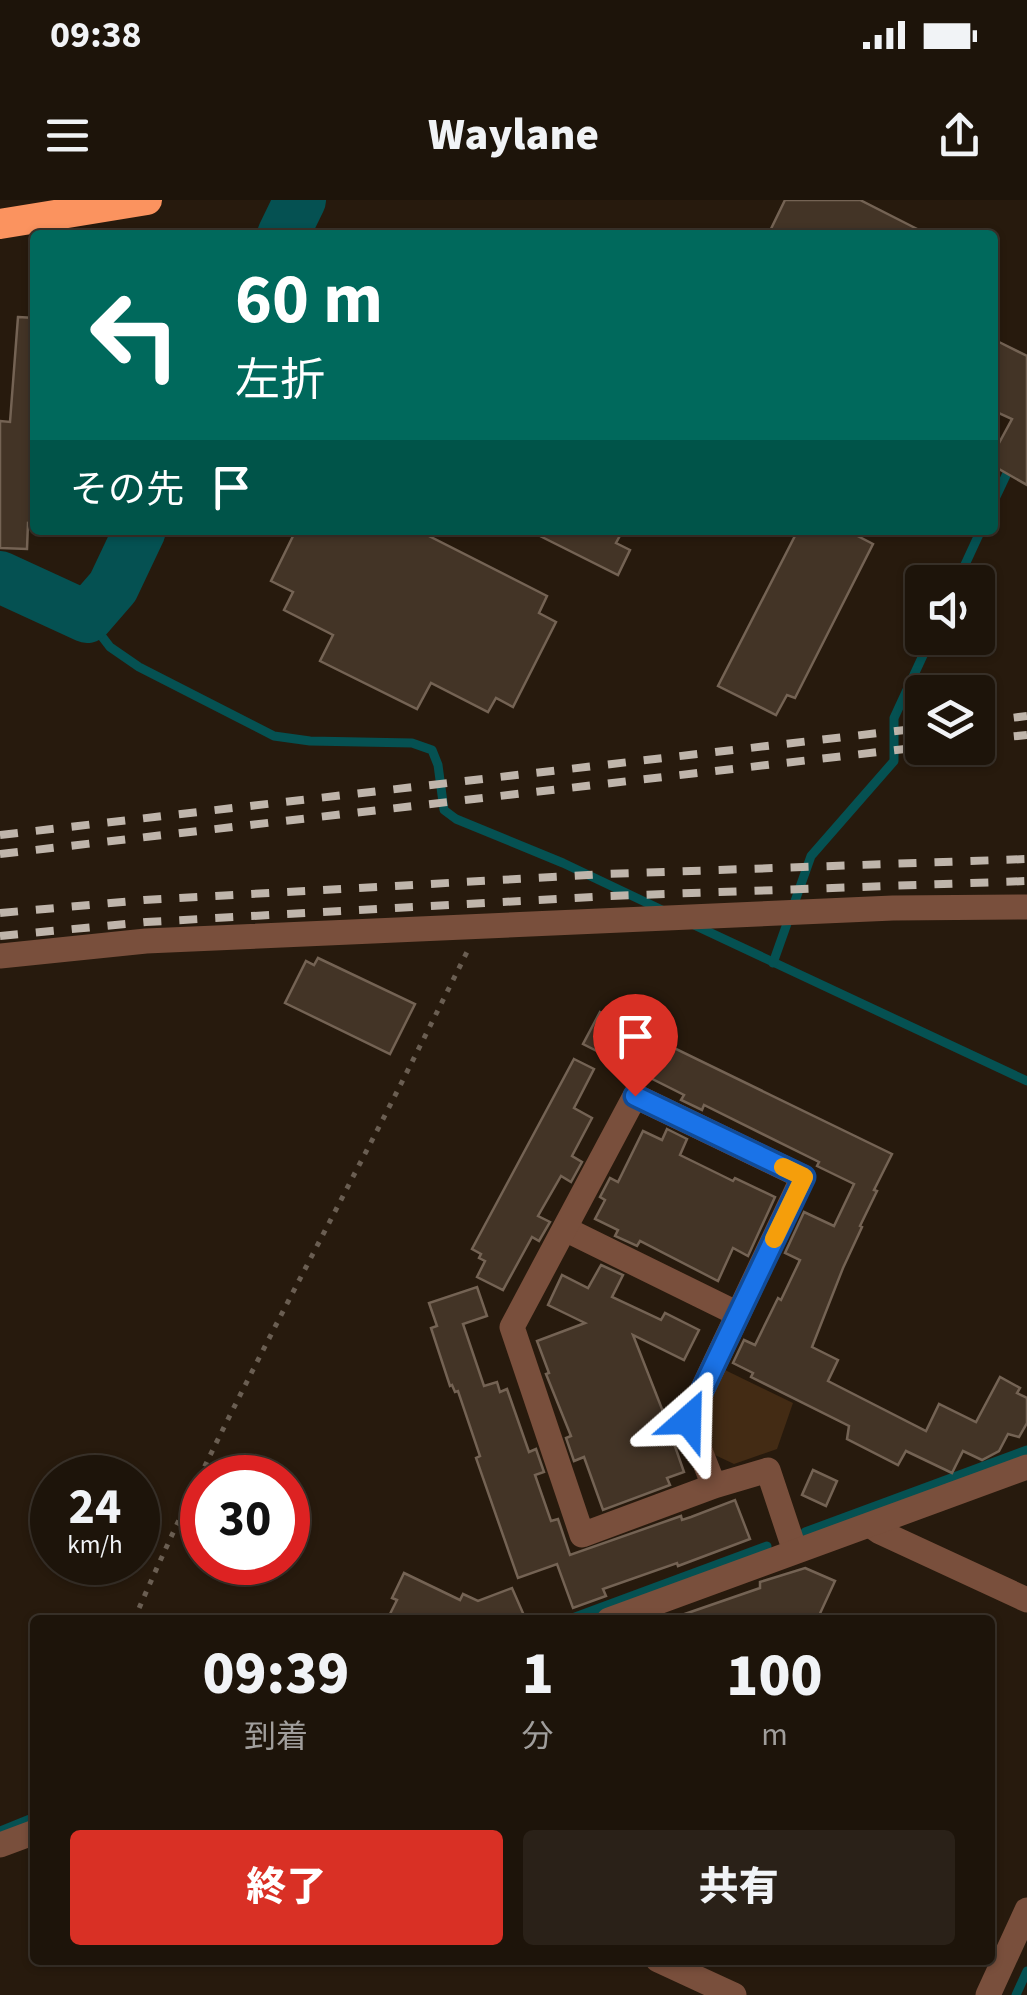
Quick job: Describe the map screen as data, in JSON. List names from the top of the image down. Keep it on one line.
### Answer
{"page":{"status":"09:38","header":"Waylane","turn":["60 m","左折"],"then":"その先","speed":"24 km/h","limit":"30","eta":["09:39","到着","1","分","100","m"],"buttons":["終了","共有"]}}
